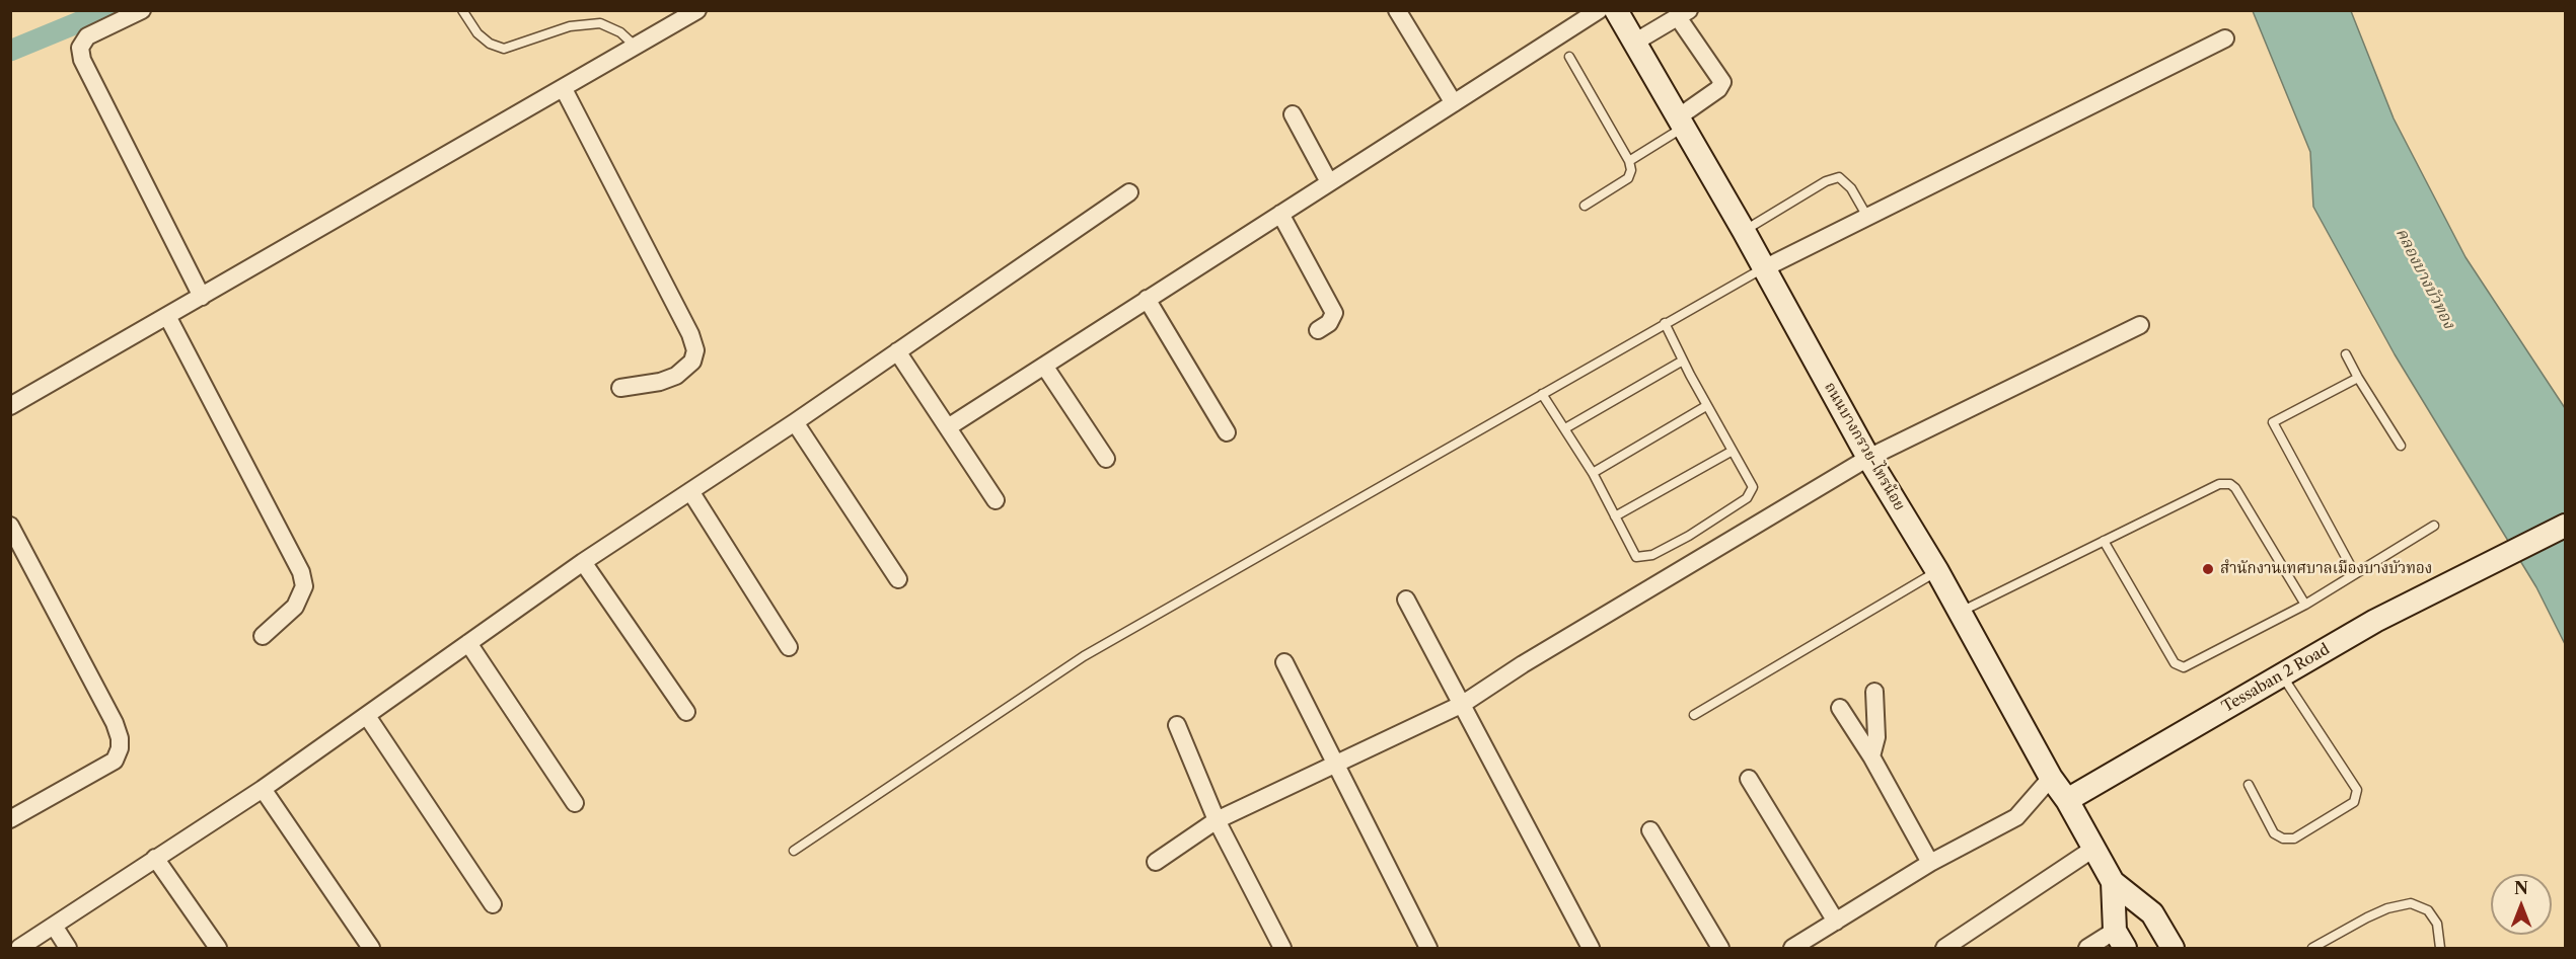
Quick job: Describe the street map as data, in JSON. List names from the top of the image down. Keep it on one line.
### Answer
{"streets":{"main road":["ถนนบางกรวย-ไทรน้อย","Tessaban 2 Road"]},"crossings":[["ถนนบางกรวย-ไทรน้อย","Tessaban 2 Road"]],"water":["คลองบางบัวทอง"],"places":["สำนักงานเทศบาลเมืองบางบัวทอง"],"north":"top"}
